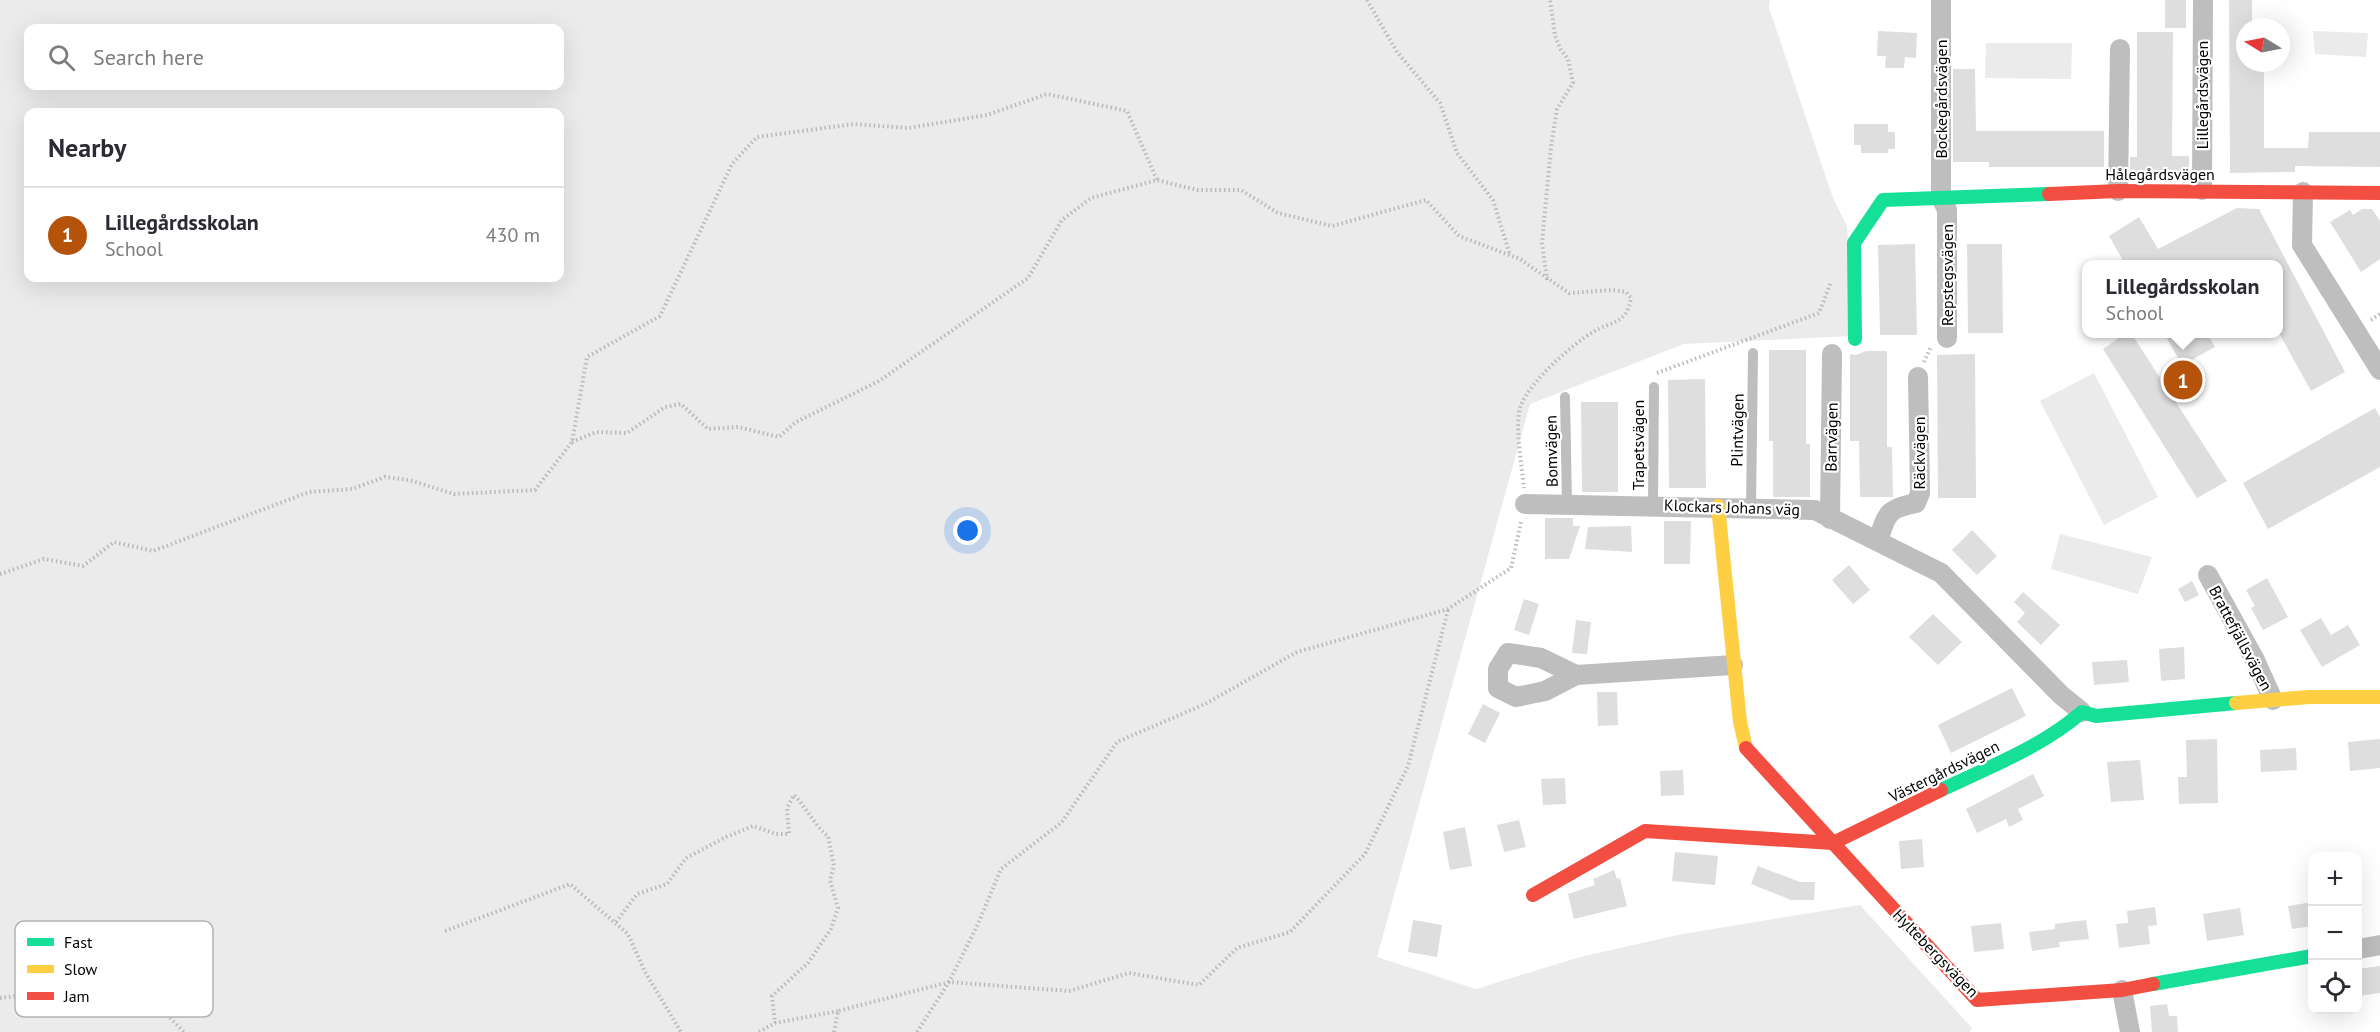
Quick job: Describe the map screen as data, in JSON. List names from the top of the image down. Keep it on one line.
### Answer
{"streets":{"street":["Lillegårdsvägen","Bockegårdsvägen","Hålegårdsvägen","Repstegsvägen","Barrvägen","Räckvägen","Klockars Johans väg","Brattefjällsvägen","Västergårdsvägen","Hyltebergsvägen"],"lane":["Plintvägen","Trapetsvägen","Bomvägen"]},"crossings":[["Lillegårdsvägen","Hålegårdsvägen"],["Bockegårdsvägen","Hålegårdsvägen"],["Bockegårdsvägen","Repstegsvägen"],["Hålegårdsvägen","Repstegsvägen"],["Repstegsvägen","Räckvägen"],["Plintvägen","Klockars Johans väg"],["Barrvägen","Klockars Johans väg"],["Trapetsvägen","Klockars Johans väg"],["Bomvägen","Klockars Johans väg"],["Räckvägen","Klockars Johans väg"],["Klockars Johans väg","Västergårdsvägen"],["Klockars Johans väg","Hyltebergsvägen"],["Västergårdsvägen","Hyltebergsvägen"]],"legend":["Fast","Slow","Jam"],"north":"left","page":{"search":"Search here","heading":"Nearby","list":[{"mark":"1","name":"Lillegårdsskolan","note":"School","value":"430 m"}],"popup":["Lillegårdsskolan","School"],"pins":"1","map_buttons":["+","−"]}}
